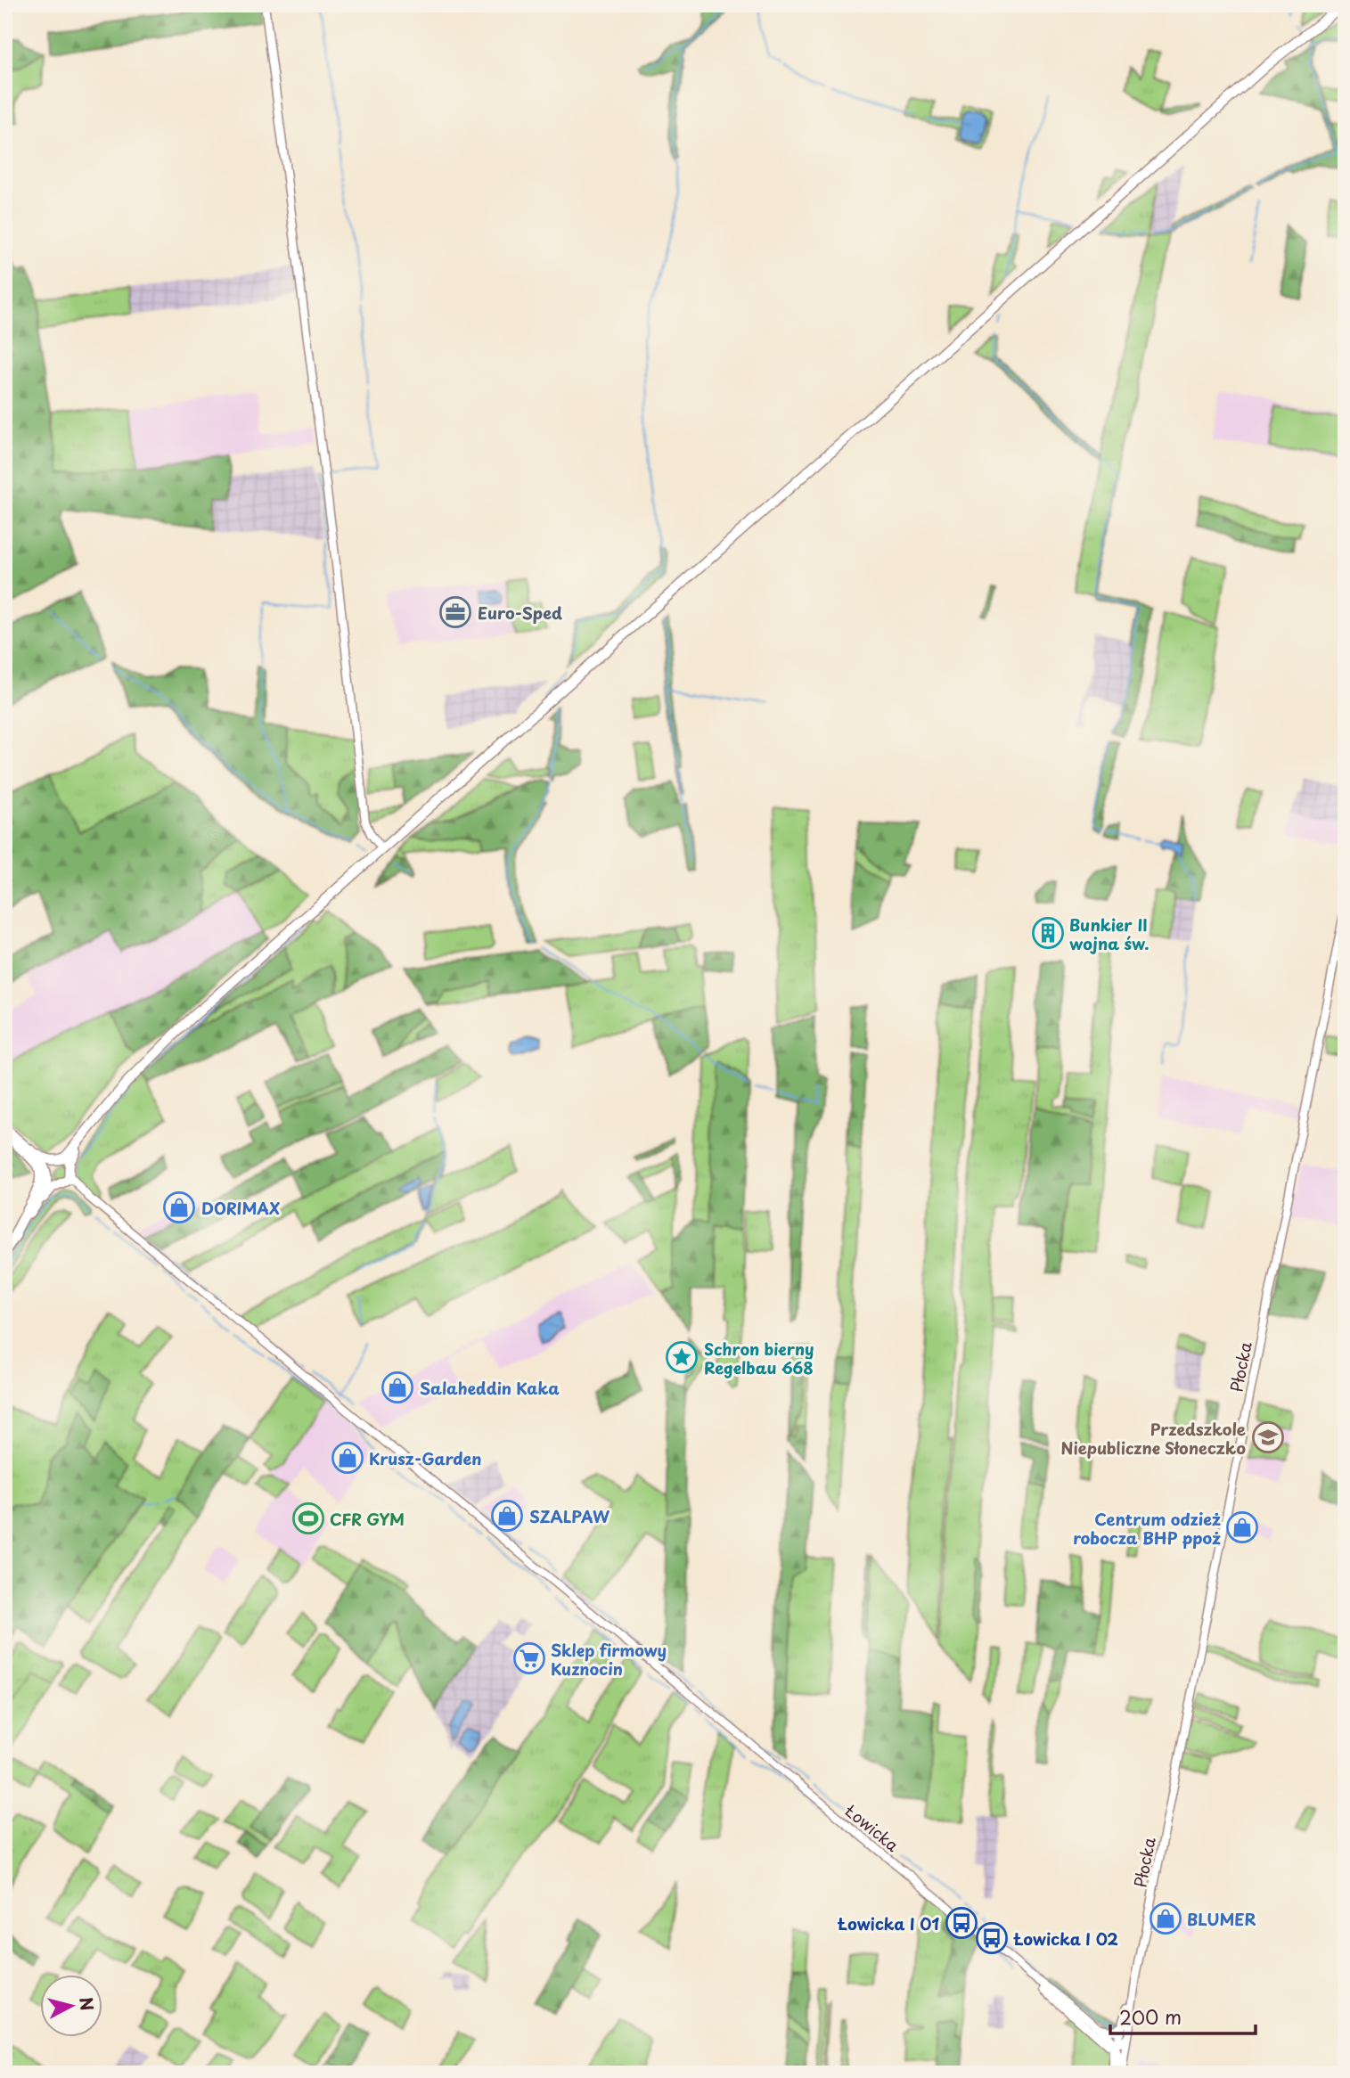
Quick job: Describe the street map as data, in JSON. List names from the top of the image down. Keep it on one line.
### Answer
{"streets":{"street":["Płocka","Łowicka"]},"crossings":[["Płocka","Łowicka"]],"places":{"office":["Euro-Sped"],"building":["Bunkier II wojna św."],"shop":["DORIMAX","Salaheddin Kaka","Krusz-Garden","SZALPAW","Centrum odzież robocza BHP ppoż","BLUMER"],"place":["Schron bierny Regelbau 668"],"school or university":["Przedszkole Niepubliczne Słoneczko"],"sports":["CFR GYM"],"supermarket":["Sklep firmowy Kuznocin"],"bus stop":["Łowicka I 01","Łowicka I 02"]},"scale_bar":"200 m","north":"right"}
